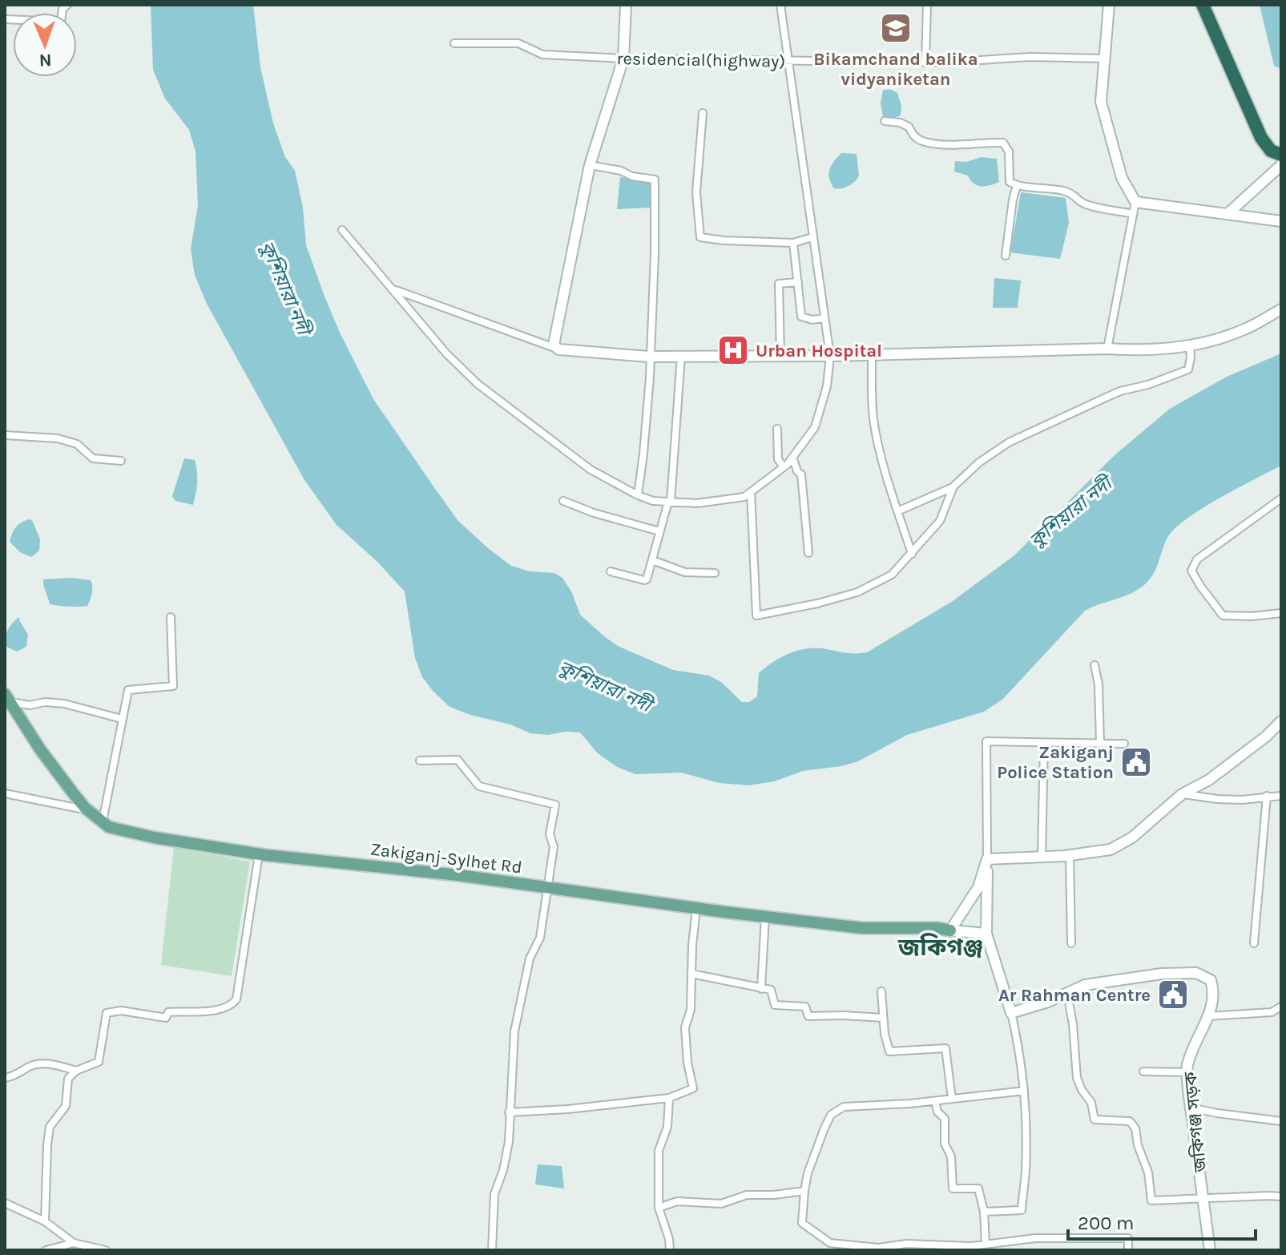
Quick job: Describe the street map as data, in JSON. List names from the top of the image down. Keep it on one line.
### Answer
{"streets":{"main road":["Zakiganj-Sylhet Rd"],"street":["residencial(highway)","জকিগঞ্জ সড়ক"]},"districts":["জকিগঞ্জ"],"water":["কুশিয়ারা নদী"],"places":{"school or university":["Bikamchand balika vidyaniketan"],"hospital":["Urban Hospital"],"public building":["Zakiganj Police Station","Ar Rahman Centre"]},"scale_bar":"200 m","north":"bottom"}
